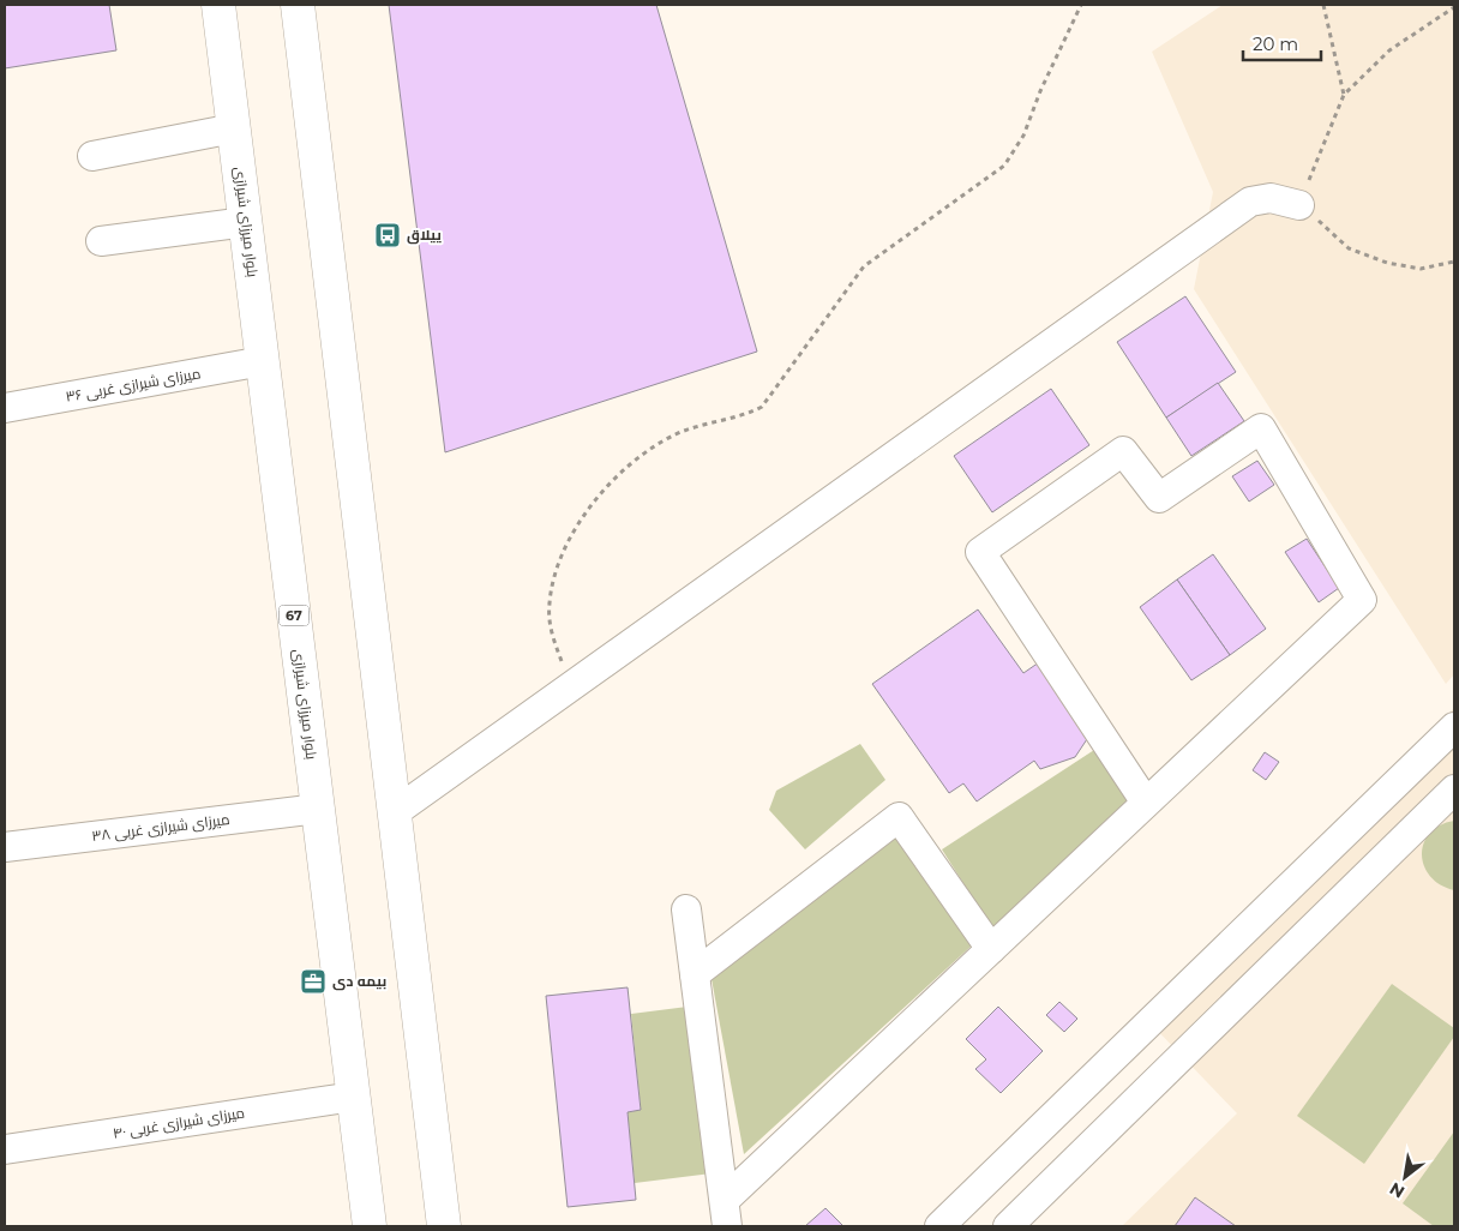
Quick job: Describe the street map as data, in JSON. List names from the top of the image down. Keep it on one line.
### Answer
{"streets":{"main road":["بلوار میرزای شیرازی","67"],"street":["میرزای شیرازی غربی ۳۶","میرزای شیرازی غربی ۳۸","میرزای شیرازی غربی ۴۰"]},"crossings":[["بلوار میرزای شیرازی","میرزای شیرازی غربی ۳۶"],["بلوار میرزای شیرازی","میرزای شیرازی غربی ۳۸"],["بلوار میرزای شیرازی","میرزای شیرازی غربی ۴۰"]],"places":{"bus stop":["ییلاق"],"office":["بیمه دی"]},"scale_bar":"20 m","north":"bottom left"}
